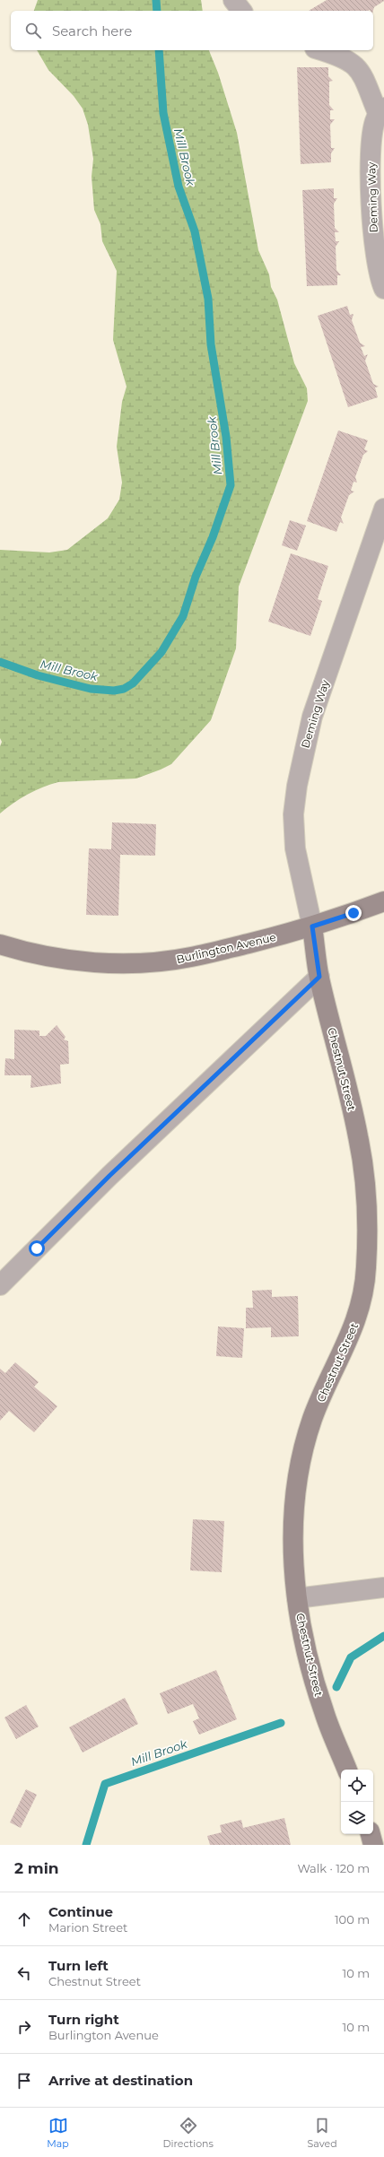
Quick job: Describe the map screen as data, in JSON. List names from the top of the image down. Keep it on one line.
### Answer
{"streets":{"street":["Deming Way","Burlington Avenue","Chestnut Street"]},"crossings":[["Deming Way","Burlington Avenue"],["Deming Way","Chestnut Street"],["Burlington Avenue","Chestnut Street"]],"water":["Mill Brook"],"page":{"search":"Search here","heading":["2 min","Walk · 120 m"],"list":[["Continue","Marion Street","100 m"],["Turn left","Chestnut Street","10 m"],["Turn right","Burlington Avenue","10 m"],"Arrive at destination"],"nav":["Map","Directions","Saved"]}}
